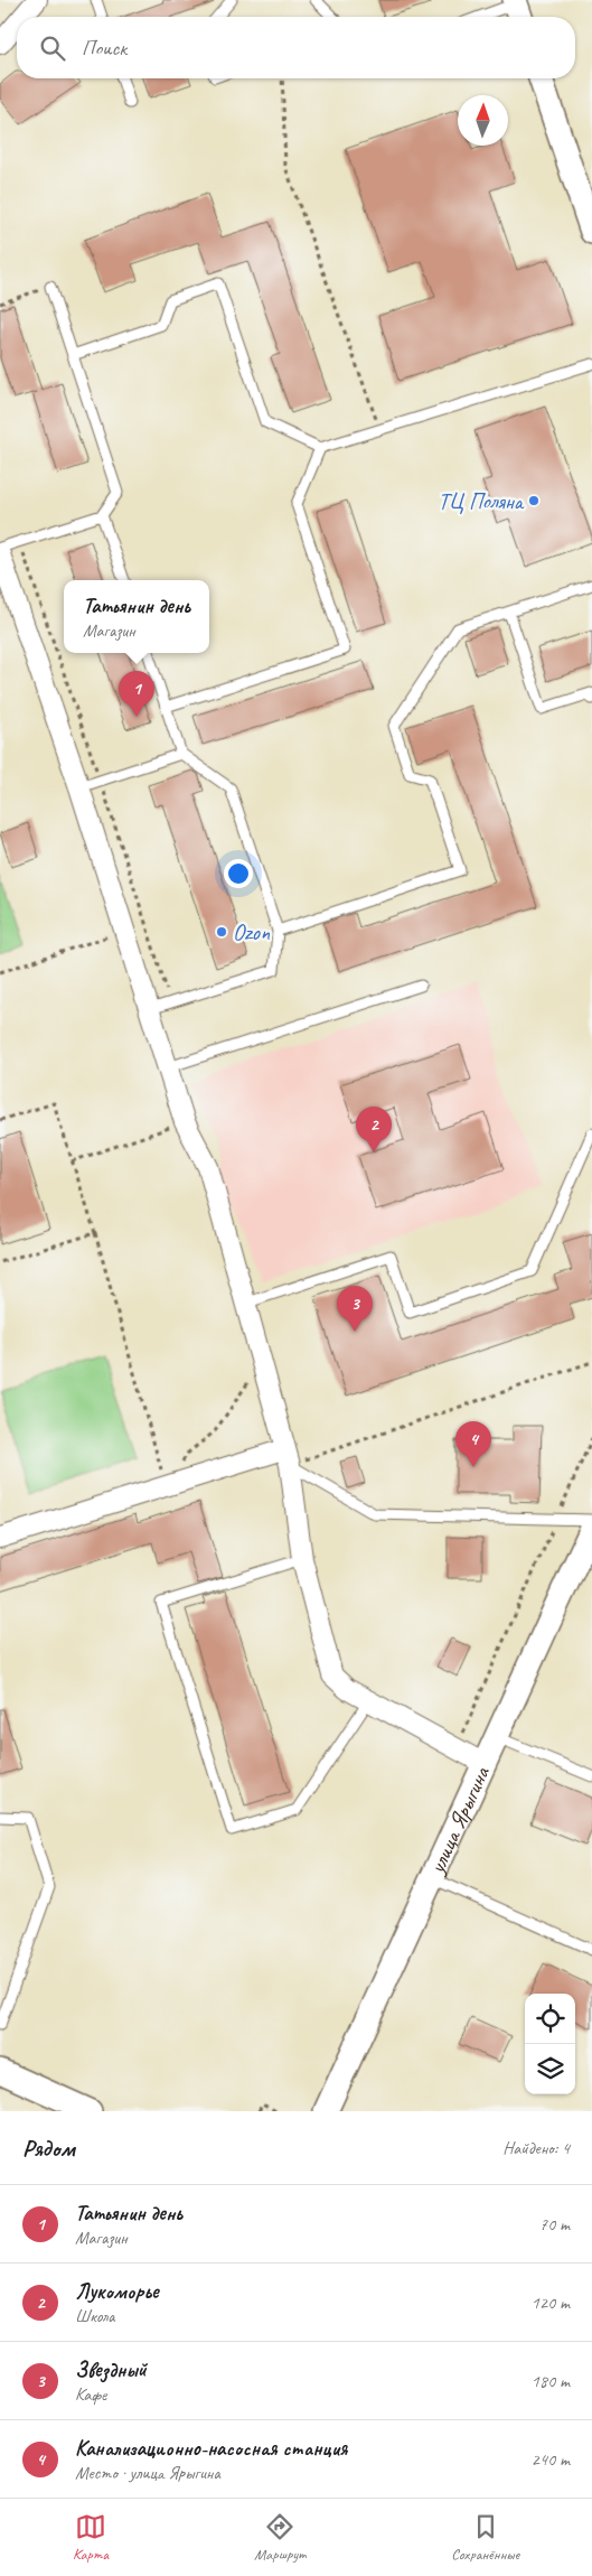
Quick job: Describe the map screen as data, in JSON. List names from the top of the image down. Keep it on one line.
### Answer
{"streets":{"street":["улица Ярыгина"]},"places":["ТЦ Поляна","Ozon"],"north":"top","page":{"search":"Поиск","popup":["Татьянин день","Магазин"],"pins":["1","2","3","4"],"heading":["Рядом","Найдено: 4"],"list":[{"mark":"1","name":"Татьянин день","note":"Магазин","value":"70 m"},{"mark":"2","name":"Лукоморье","note":"Школа","value":"120 m"},{"mark":"3","name":"Звездный","note":"Кафе","value":"180 m"},{"mark":"4","name":"Канализационно-насосная станция","note":"Место · улица Ярыгина","value":"240 m"}],"nav":["Карта","Маршрут","Сохранённые"]}}
